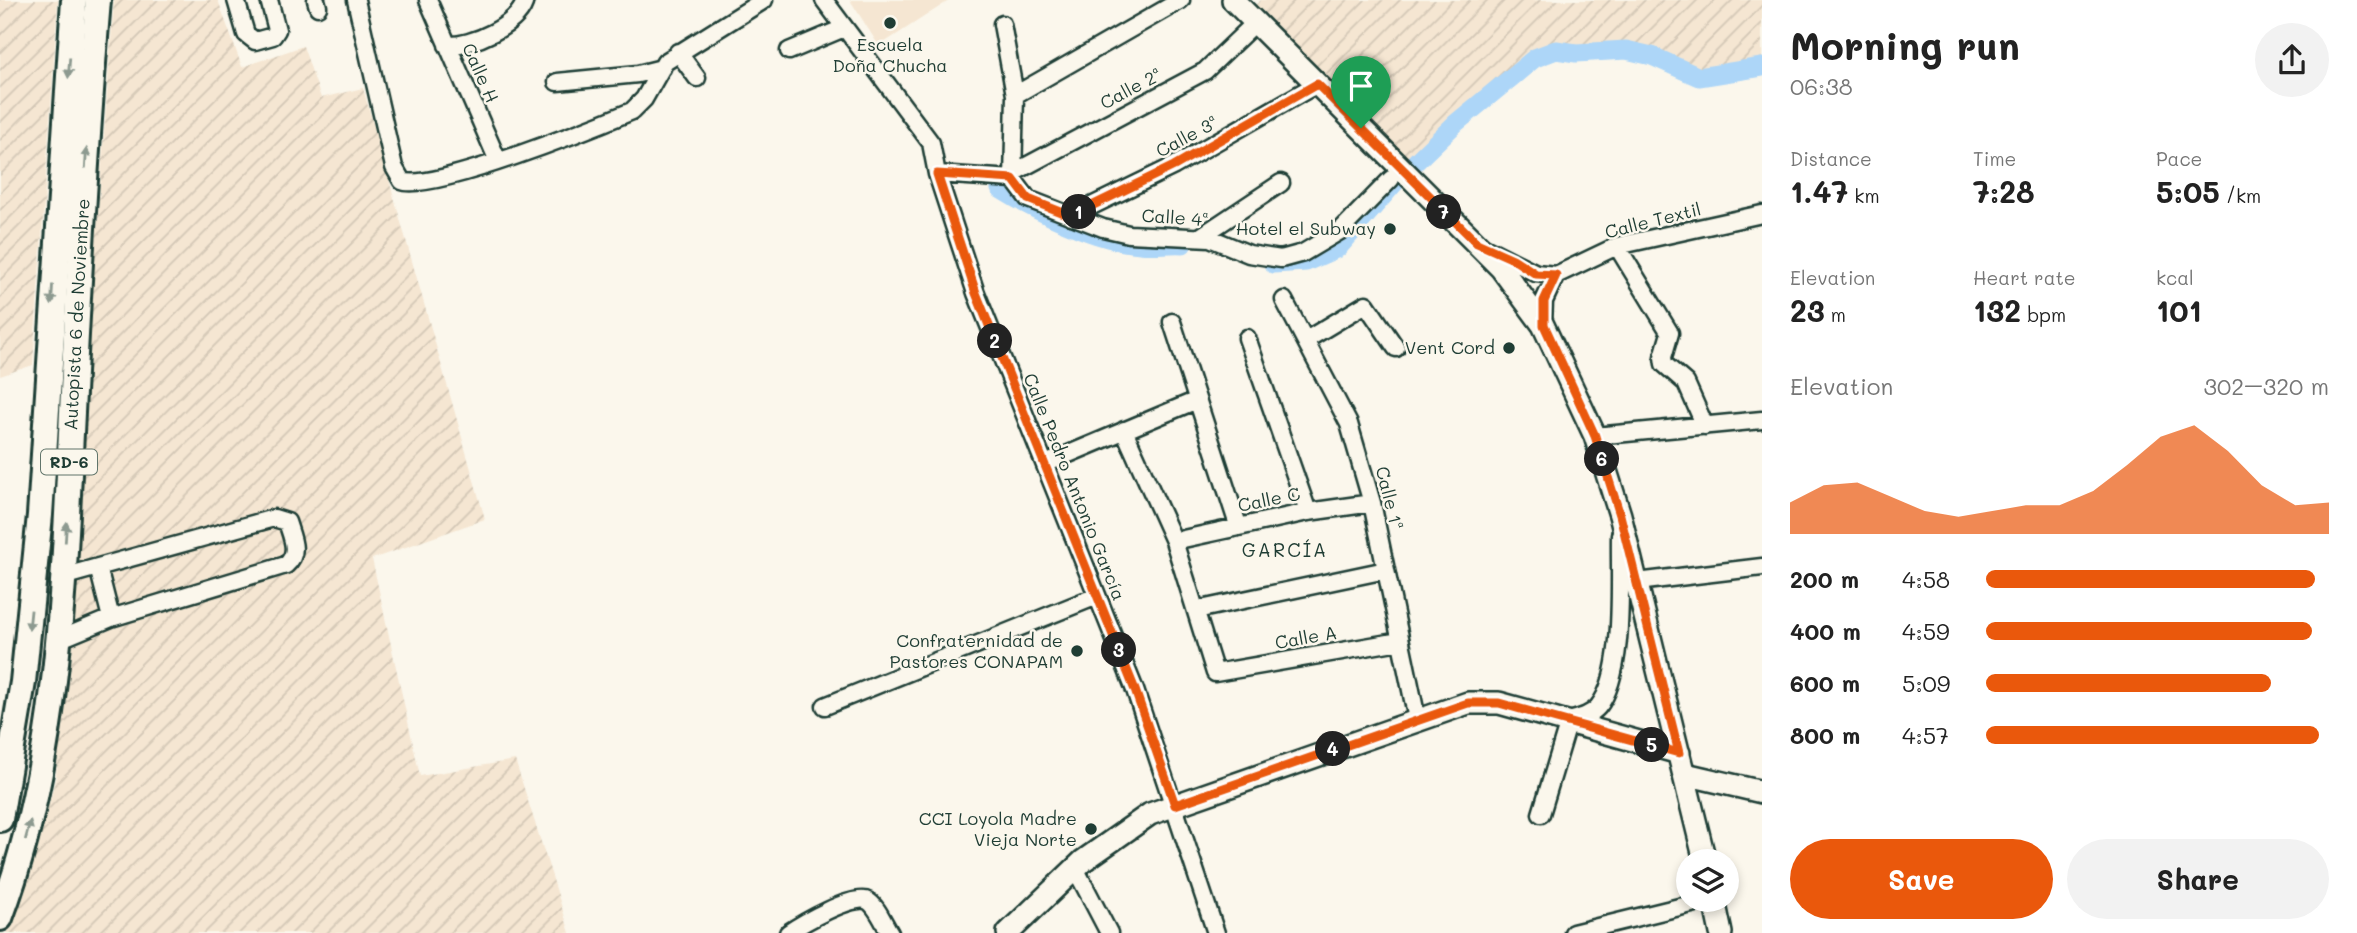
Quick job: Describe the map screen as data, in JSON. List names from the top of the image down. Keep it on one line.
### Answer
{"streets":{"highway":["Autopista 6 de Noviembre","RD-6"],"street":["Calle H","Calle 2ª","Calle 3ª","Calle 4ª","Calle Textil","Calle Pedro Antonio García","Calle 1ª","Calle C","Calle A"]},"crossings":[["Calle 2ª","Calle 4ª"],["Calle 3ª","Calle 4ª"],["Calle 1ª","Calle C"],["Calle 1ª","Calle A"]],"districts":["GARCÍA"],"places":["Escuela Doña Chucha","Hotel el Subway","Vent Cord","Confraternidad de Pastores CONAPAM","CCI Loyola Madre Vieja Norte"],"page":{"heading":["Morning run","06:38"],"stats":[["Distance","1.47 km"],["Time","7:28"],["Pace","5:05 /km"],["Elevation","23 m"],["Heart rate","132 bpm"],["kcal","101"]],"pins":["1","7","2","6","3","5","4"],"chart":["Elevation","302–320 m"],"list":[{"name":"200 m","note":"4:58"},{"name":"400 m","note":"4:59"},{"name":"600 m","note":"5:09"},{"name":"800 m","note":"4:57"}],"buttons":["Save","Share"]}}
